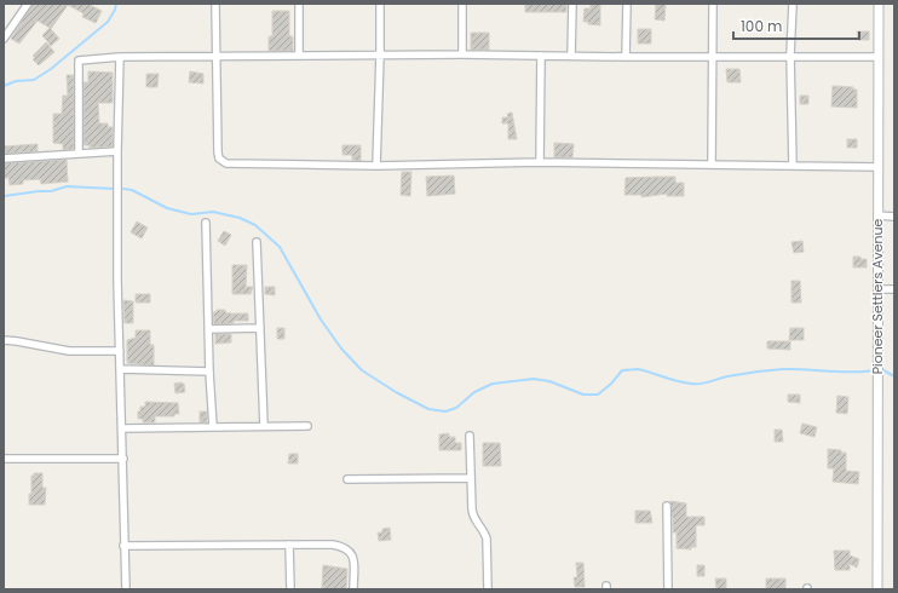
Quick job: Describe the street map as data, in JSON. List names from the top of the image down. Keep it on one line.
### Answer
{"streets":{"street":["Pioneer Settlers Avenue"]},"scale_bar":"100 m"}
